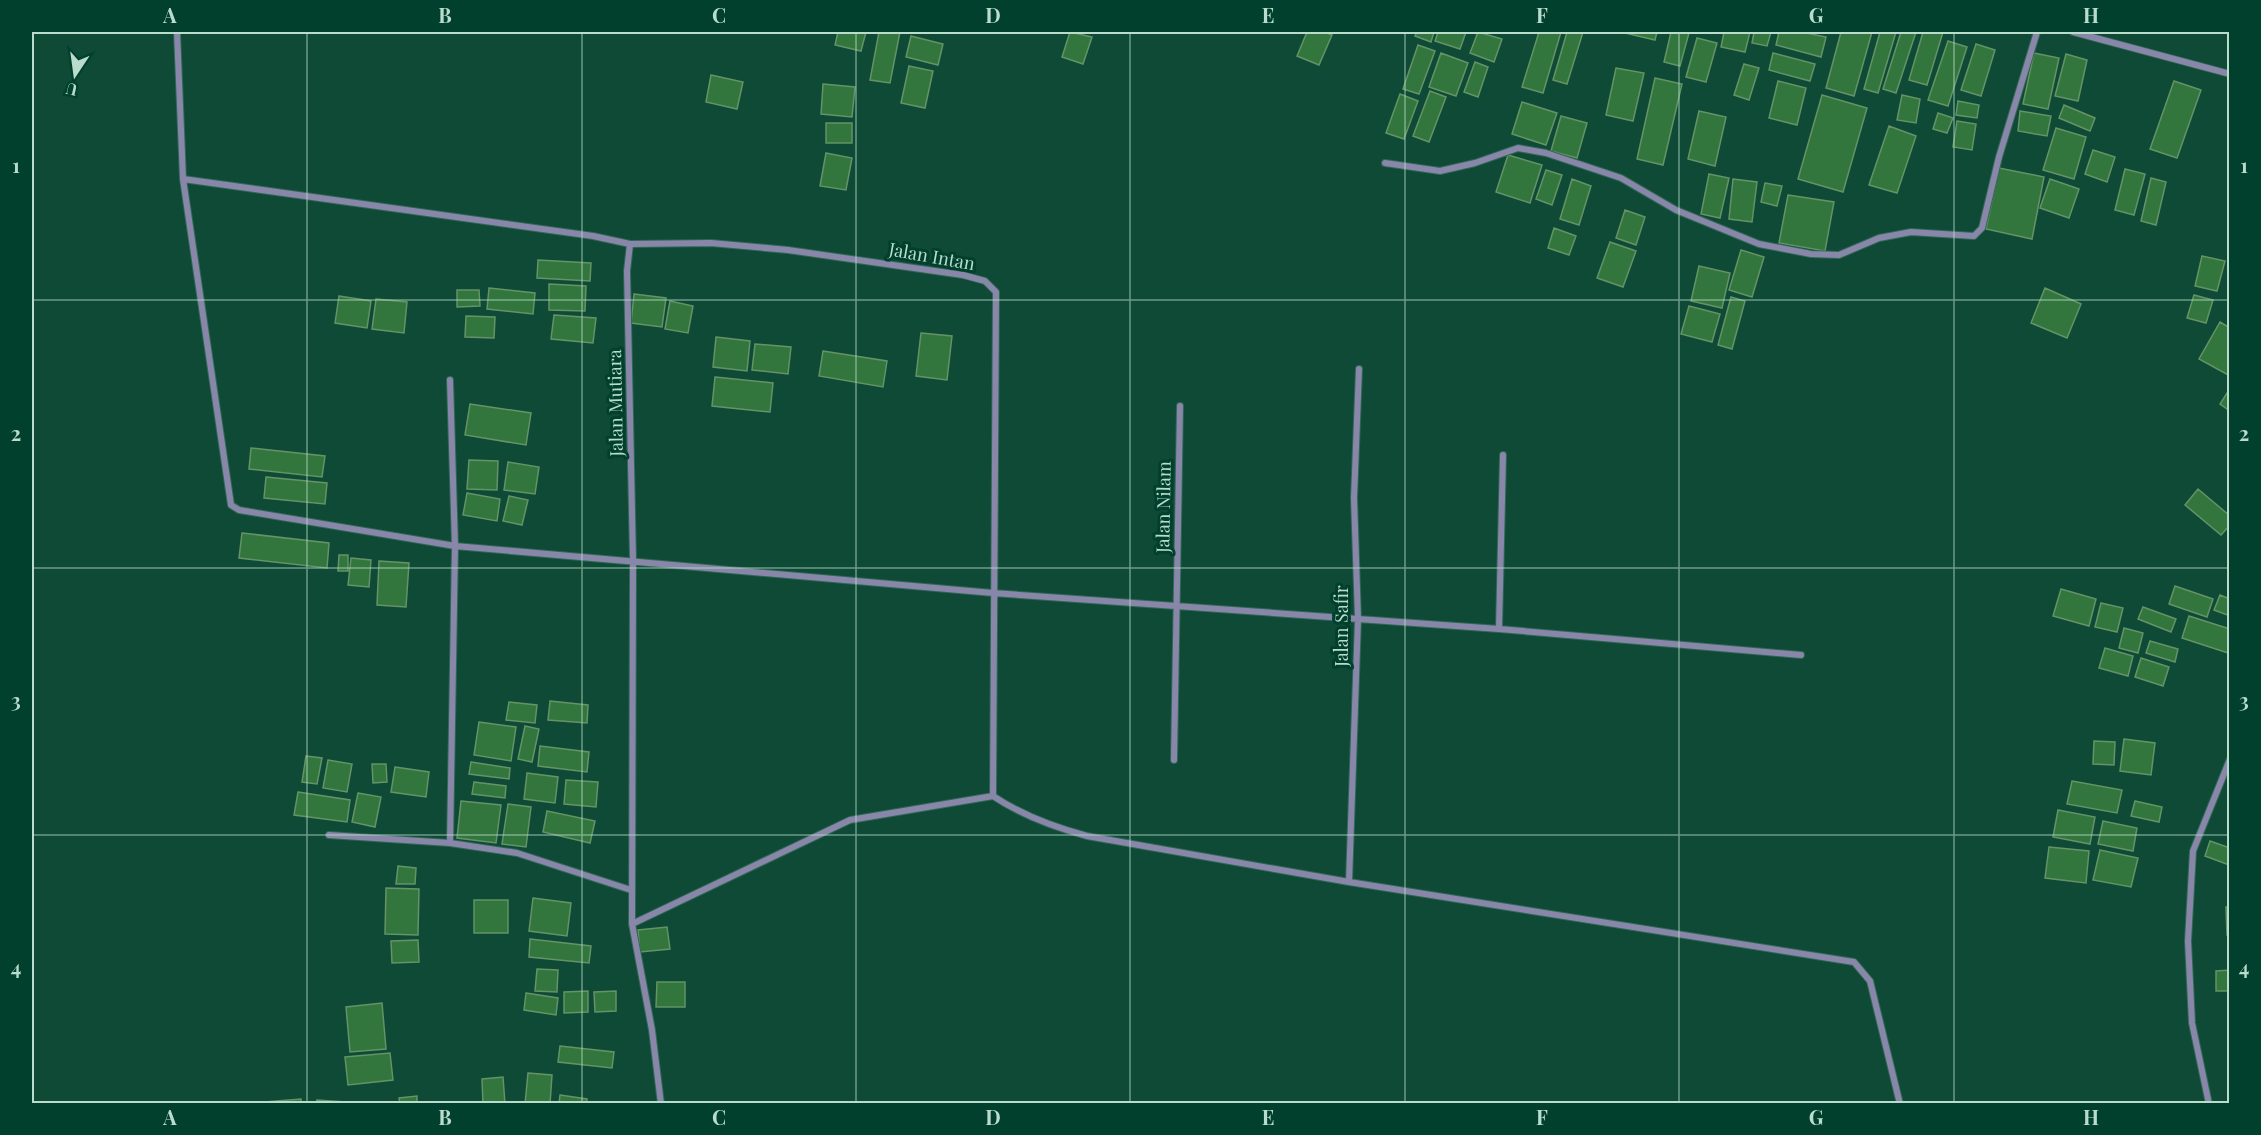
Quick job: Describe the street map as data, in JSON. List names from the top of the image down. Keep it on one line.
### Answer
{"streets":{"street":["Jalan Intan","Jalan Mutiara","Jalan Nilam","Jalan Safir"]},"crossings":[["Jalan Intan","Jalan Mutiara"]],"north":"bottom","grid":{"columns":["A","B","C","D","E","F","G","H"],"rows":["1","2","3","4"]}}
